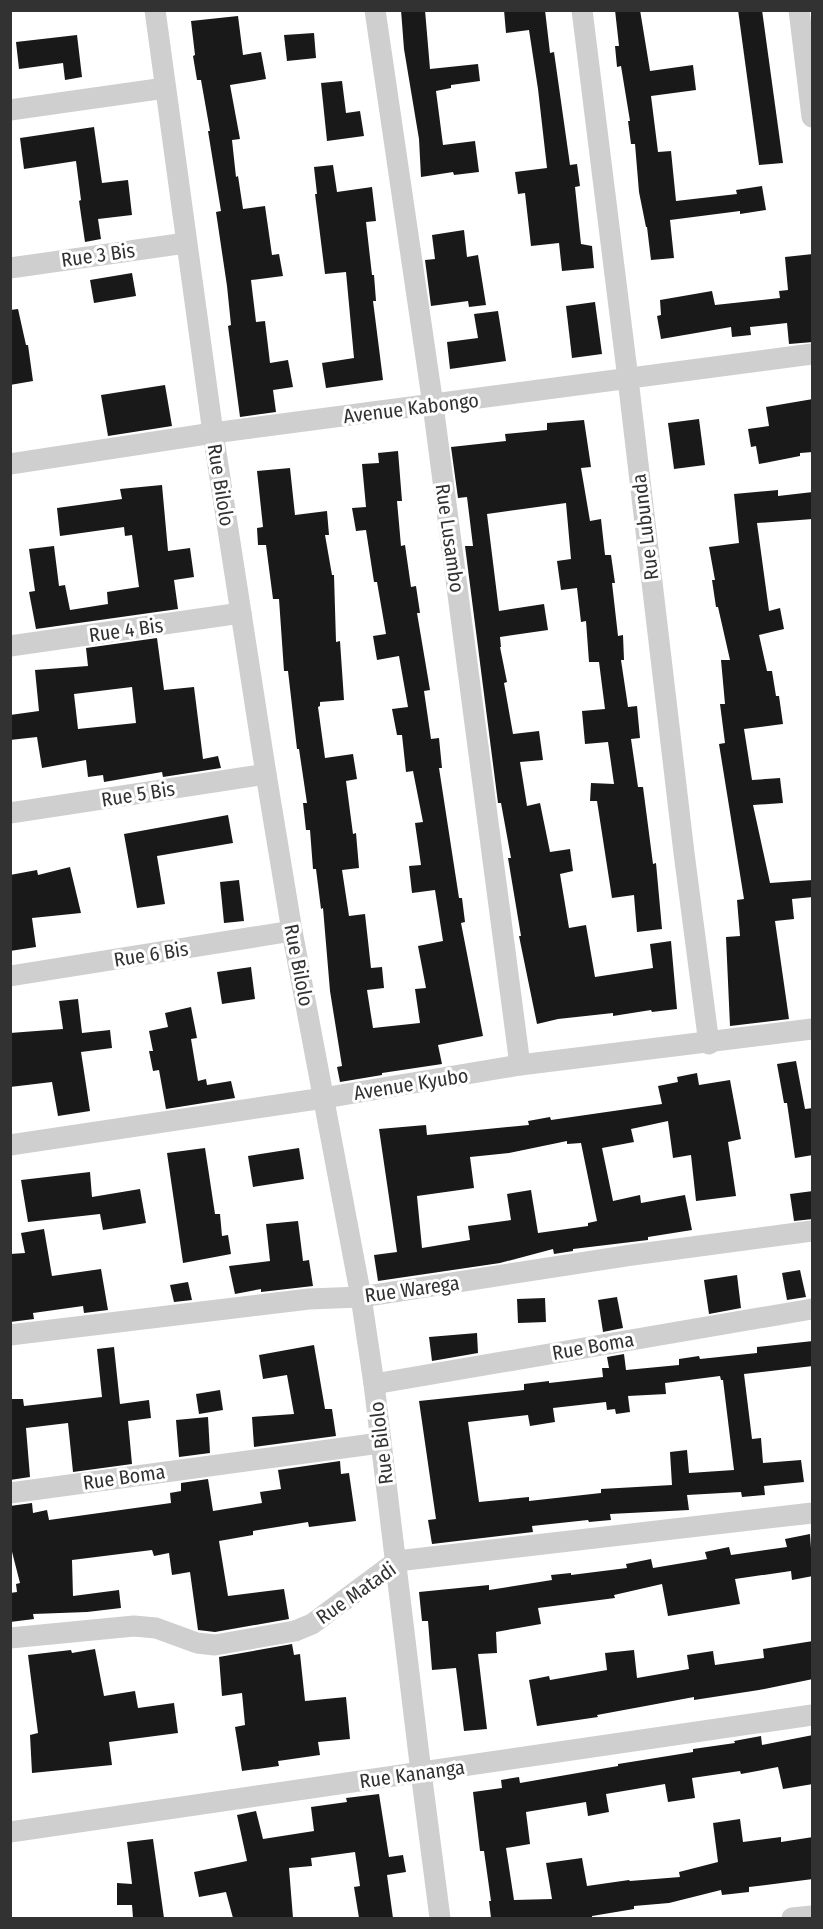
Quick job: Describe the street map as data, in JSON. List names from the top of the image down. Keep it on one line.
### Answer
{"streets":{"street":["Rue 3 Bis","Avenue Kabongo","Rue Bilolo","Rue Lubunda","Rue Lusambo","Rue 4 Bis","Rue 5 Bis","Rue 6 Bis","Avenue Kyubo","Rue Warega","Rue Boma","Rue Matadi","Rue Kananga"]},"crossings":[["Rue 3 Bis","Rue Bilolo"],["Avenue Kabongo","Rue Bilolo"],["Avenue Kabongo","Rue Lubunda"],["Avenue Kabongo","Rue Lusambo"],["Rue Bilolo","Rue 4 Bis"],["Rue Bilolo","Rue 5 Bis"],["Rue Bilolo","Rue 6 Bis"],["Rue Bilolo","Avenue Kyubo"],["Rue Bilolo","Rue Warega"],["Rue Bilolo","Rue Boma"],["Rue Bilolo","Rue Matadi"],["Rue Bilolo","Rue Kananga"],["Rue Lubunda","Avenue Kyubo"],["Rue Lusambo","Avenue Kyubo"]]}
